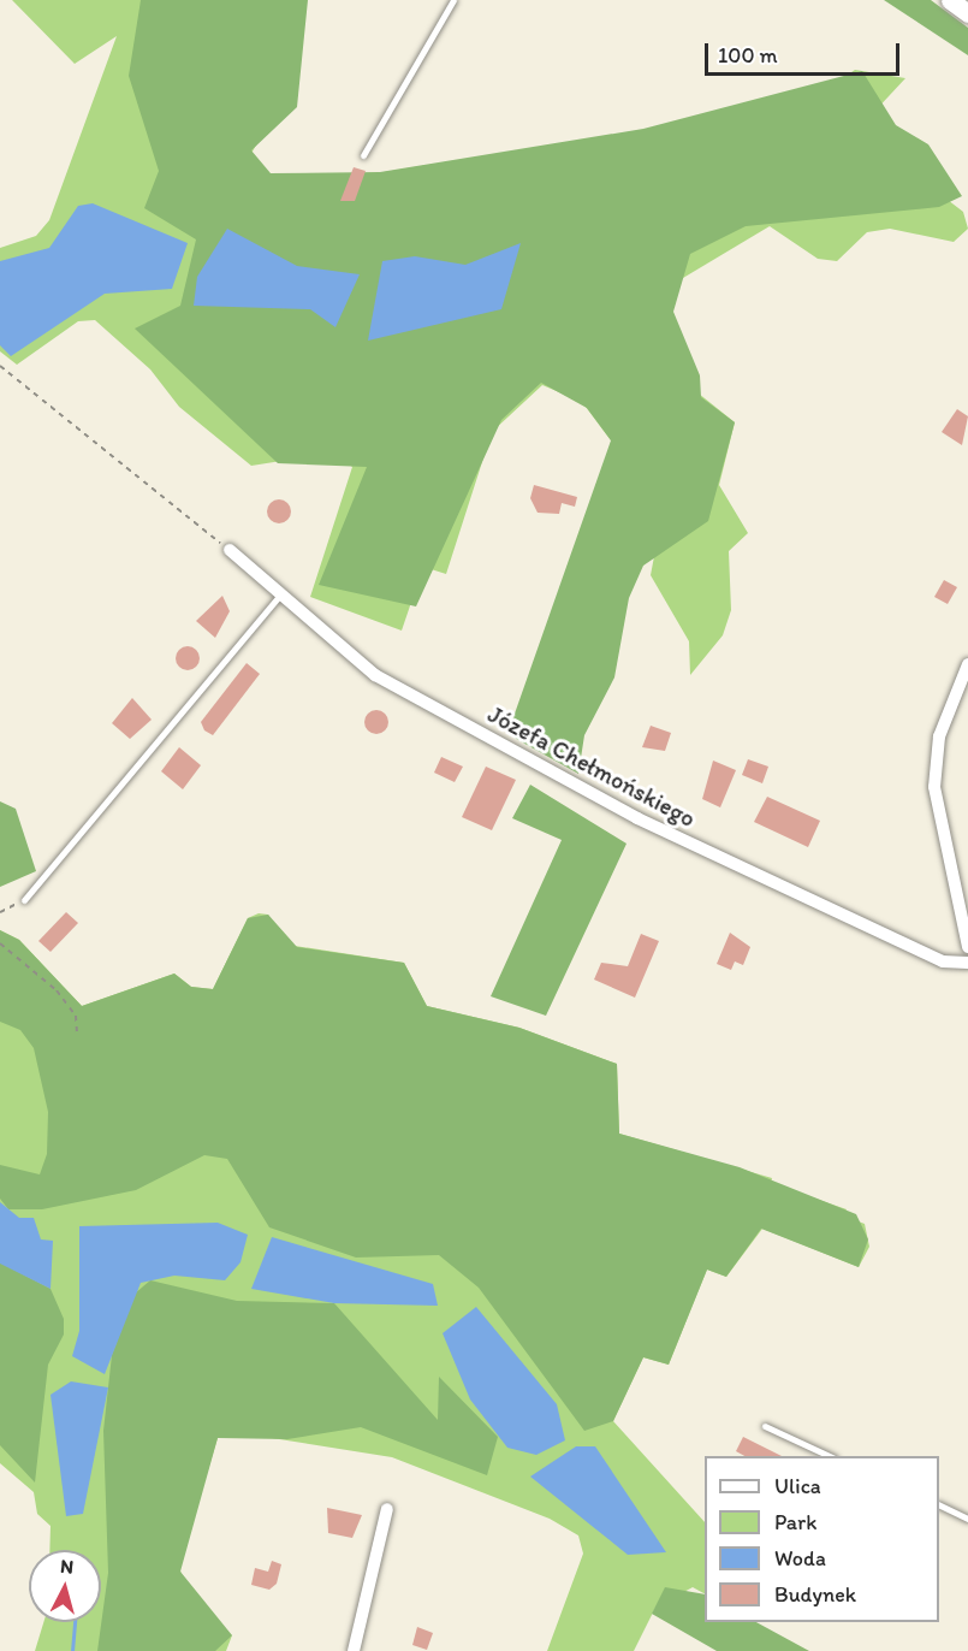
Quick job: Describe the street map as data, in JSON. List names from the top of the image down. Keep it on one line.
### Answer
{"streets":{"street":["Józefa Chełmońskiego"]},"legend":["Ulica","Park","Woda","Budynek"],"scale_bar":"100 m","north":"top"}
